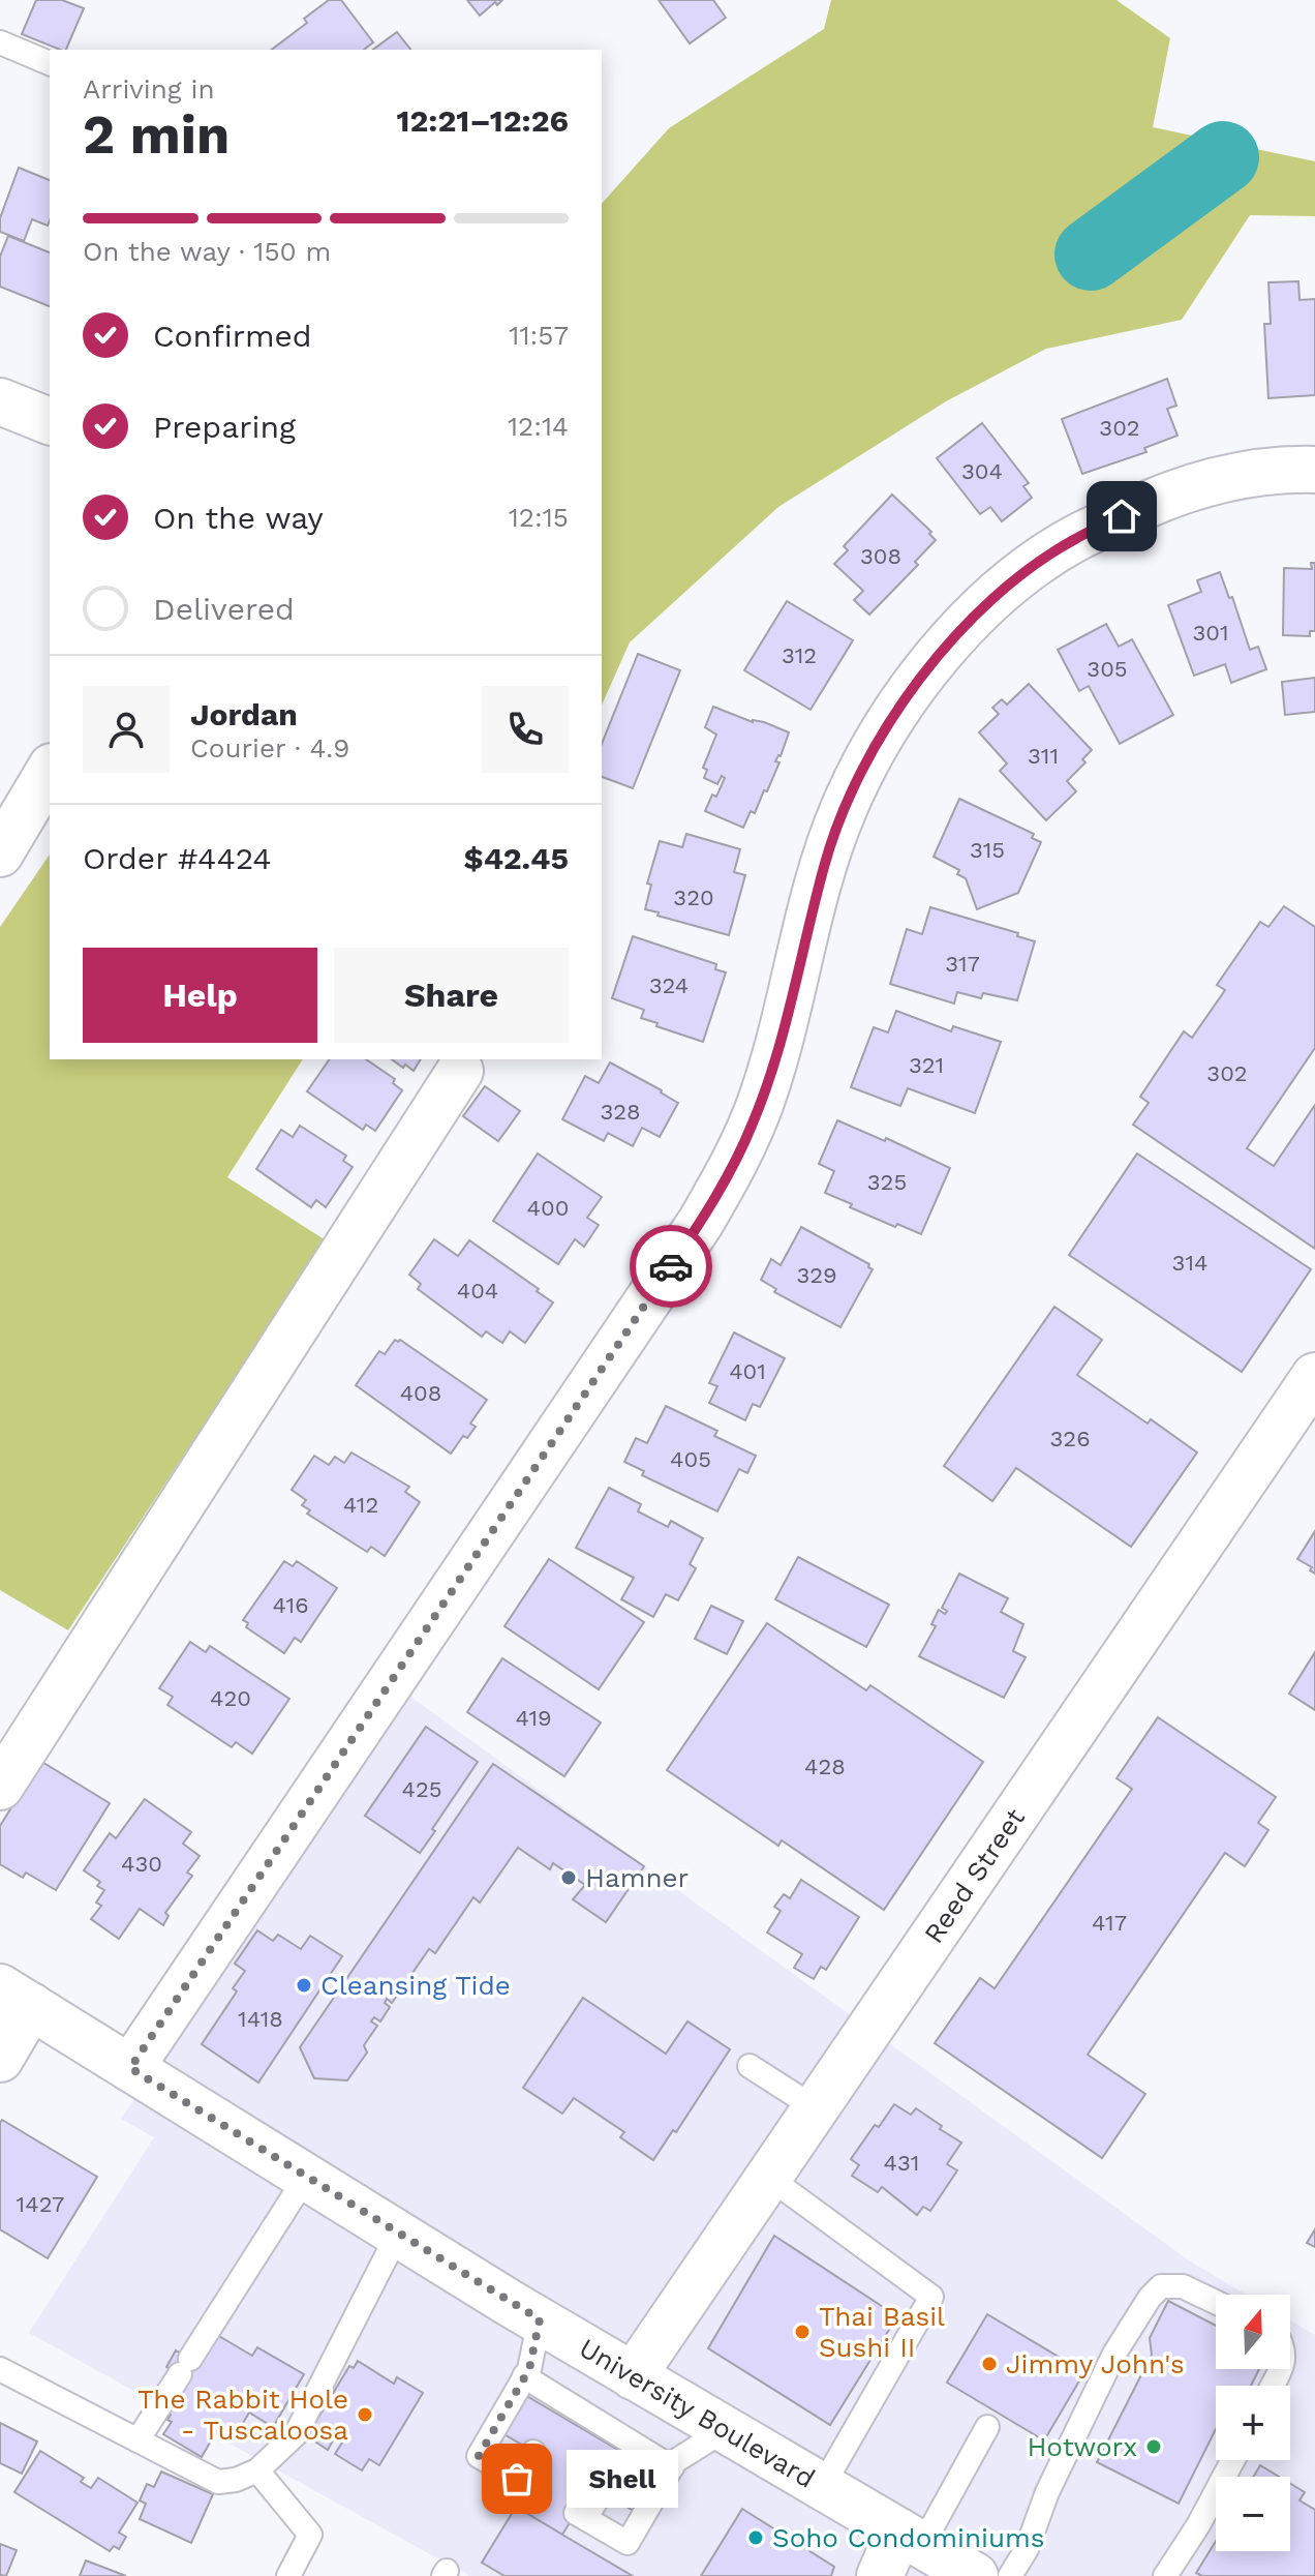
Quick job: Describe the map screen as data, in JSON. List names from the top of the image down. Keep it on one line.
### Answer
{"streets":{"street":["Reed Street","University Boulevard"]},"crossings":[["Reed Street","University Boulevard"]],"places":["Hamner","Cleansing Tide","Thai Basil Sushi II","Jimmy John's","The Rabbit Hole - Tuscaloosa","Hotworx","Shell","Soho Condominiums"],"house_numbers":["302","304","308","301","312","305","311","315","320","317","324","321","302","328","325","400","314","329","404","401","408","326","405","412","416","420","419","428","425","430","417","1418","431","1427"],"north":"top","page":{"heading":["2 min","Arriving in","12:21–12:26"],"panel":["Jordan","Courier · 4.9","Order #4424","$42.45"],"bar":"On the way · 150 m","list":[["Confirmed","11:57"],["Preparing","12:14"],["On the way","12:15"],"Delivered"],"buttons":["Help","Share"],"map_buttons":["+","−"],"bubble":"Shell"}}
